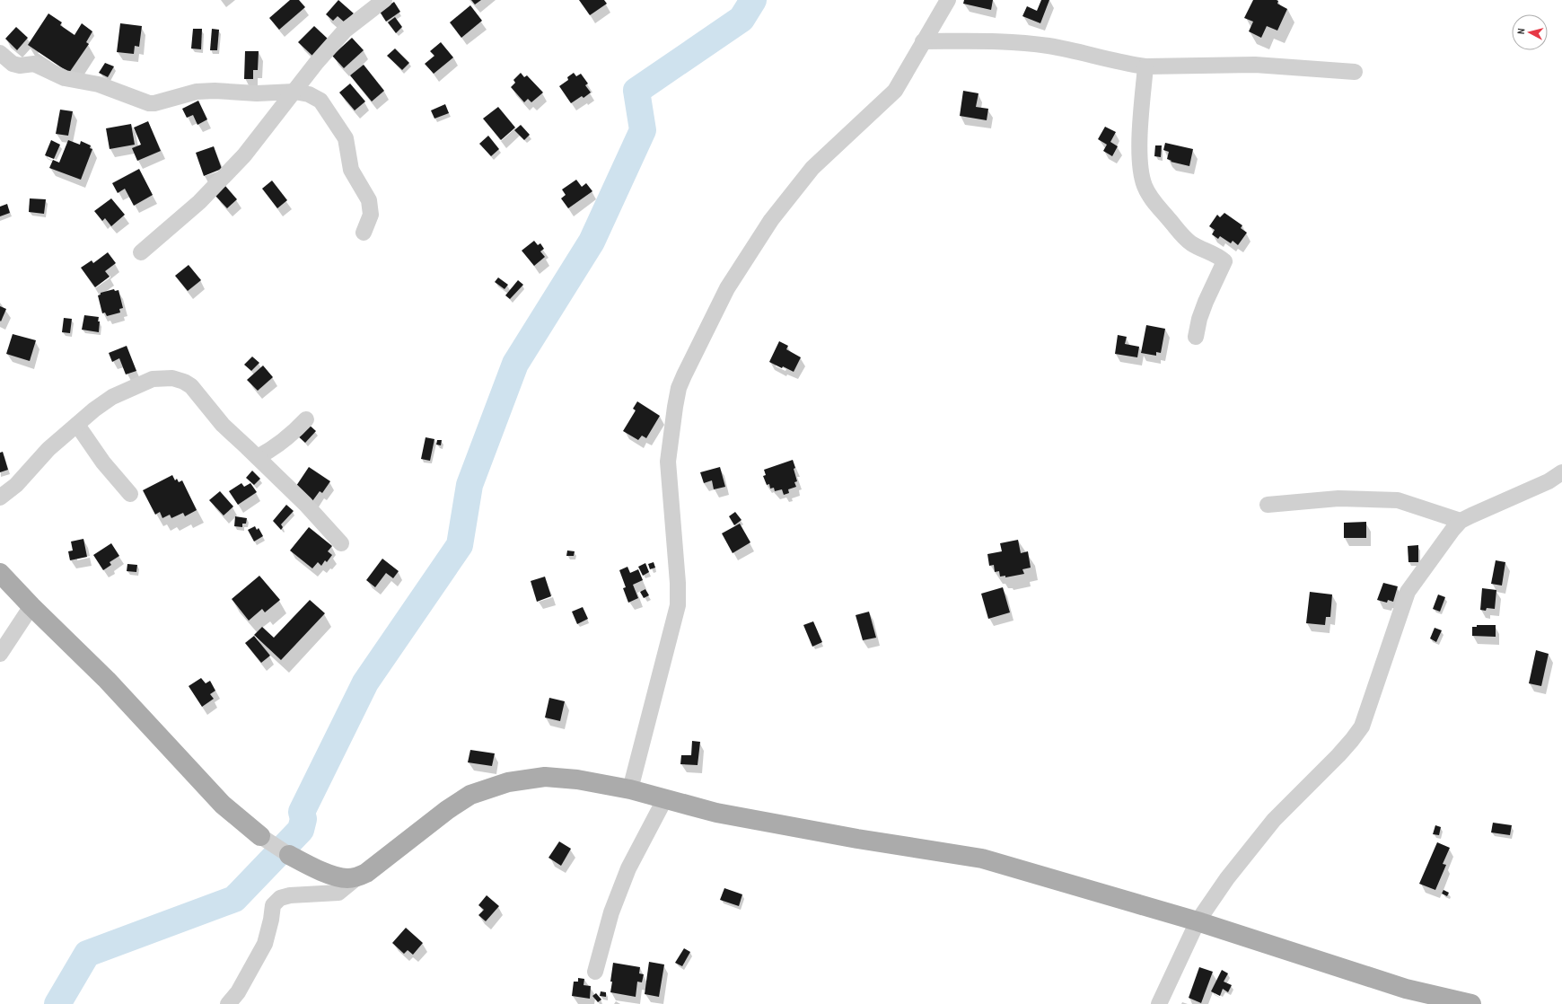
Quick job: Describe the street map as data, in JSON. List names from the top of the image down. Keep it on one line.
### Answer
{"north":"left"}
